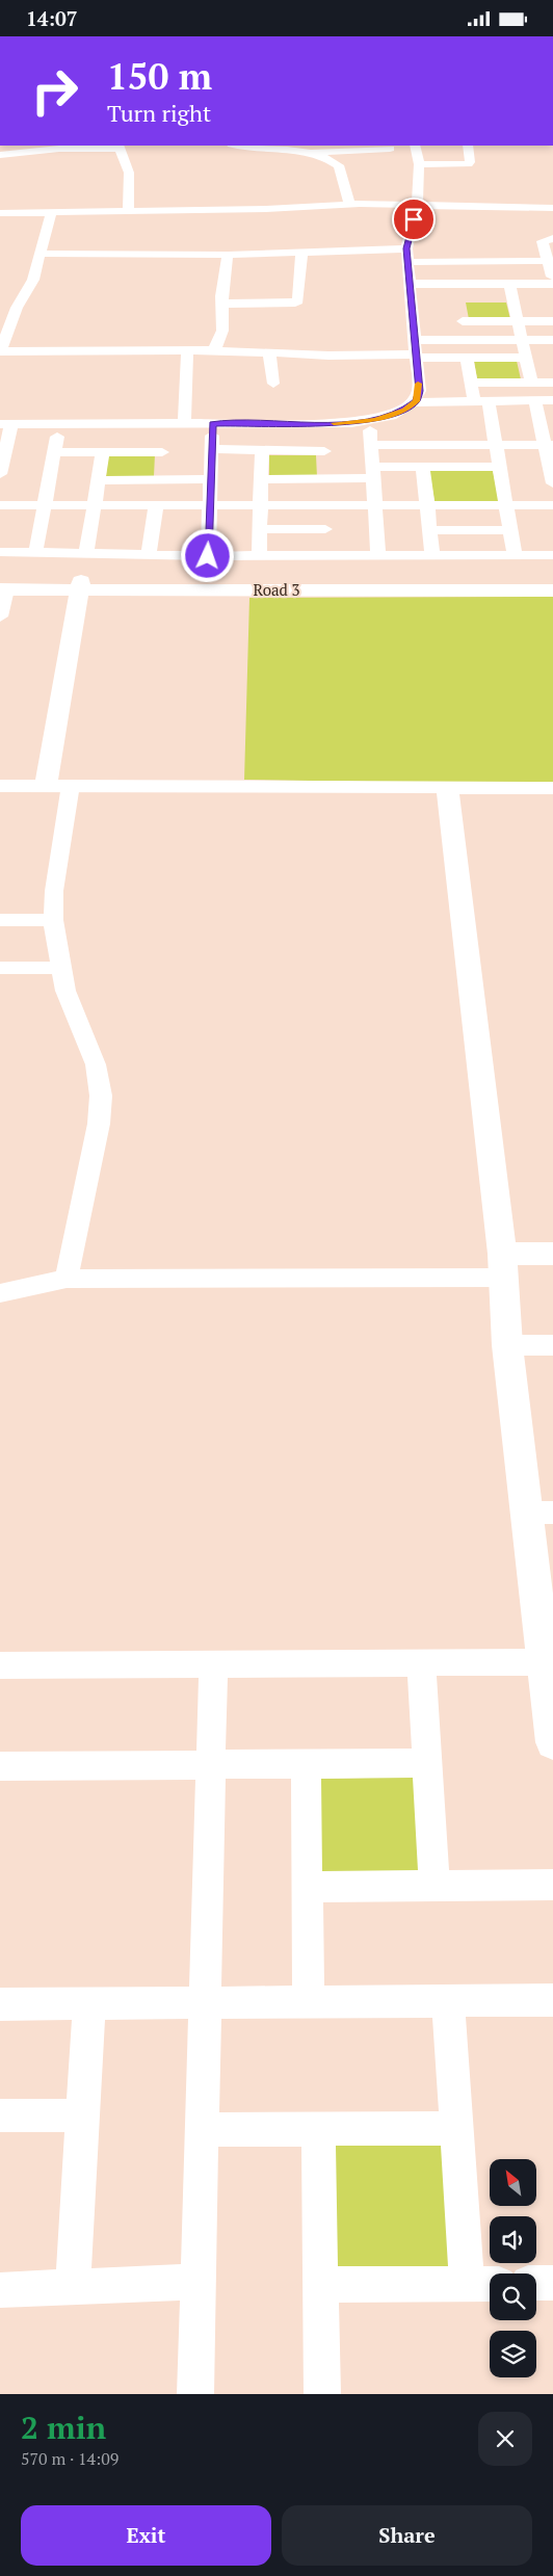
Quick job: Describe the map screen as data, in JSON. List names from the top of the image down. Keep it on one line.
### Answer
{"streets":{"street":["Road 3"]},"north":"top left","page":{"status":"14:07","turn":["150 m","Turn right"],"heading":["2 min","570 m · 14:09"],"buttons":["Exit","Share"]}}
